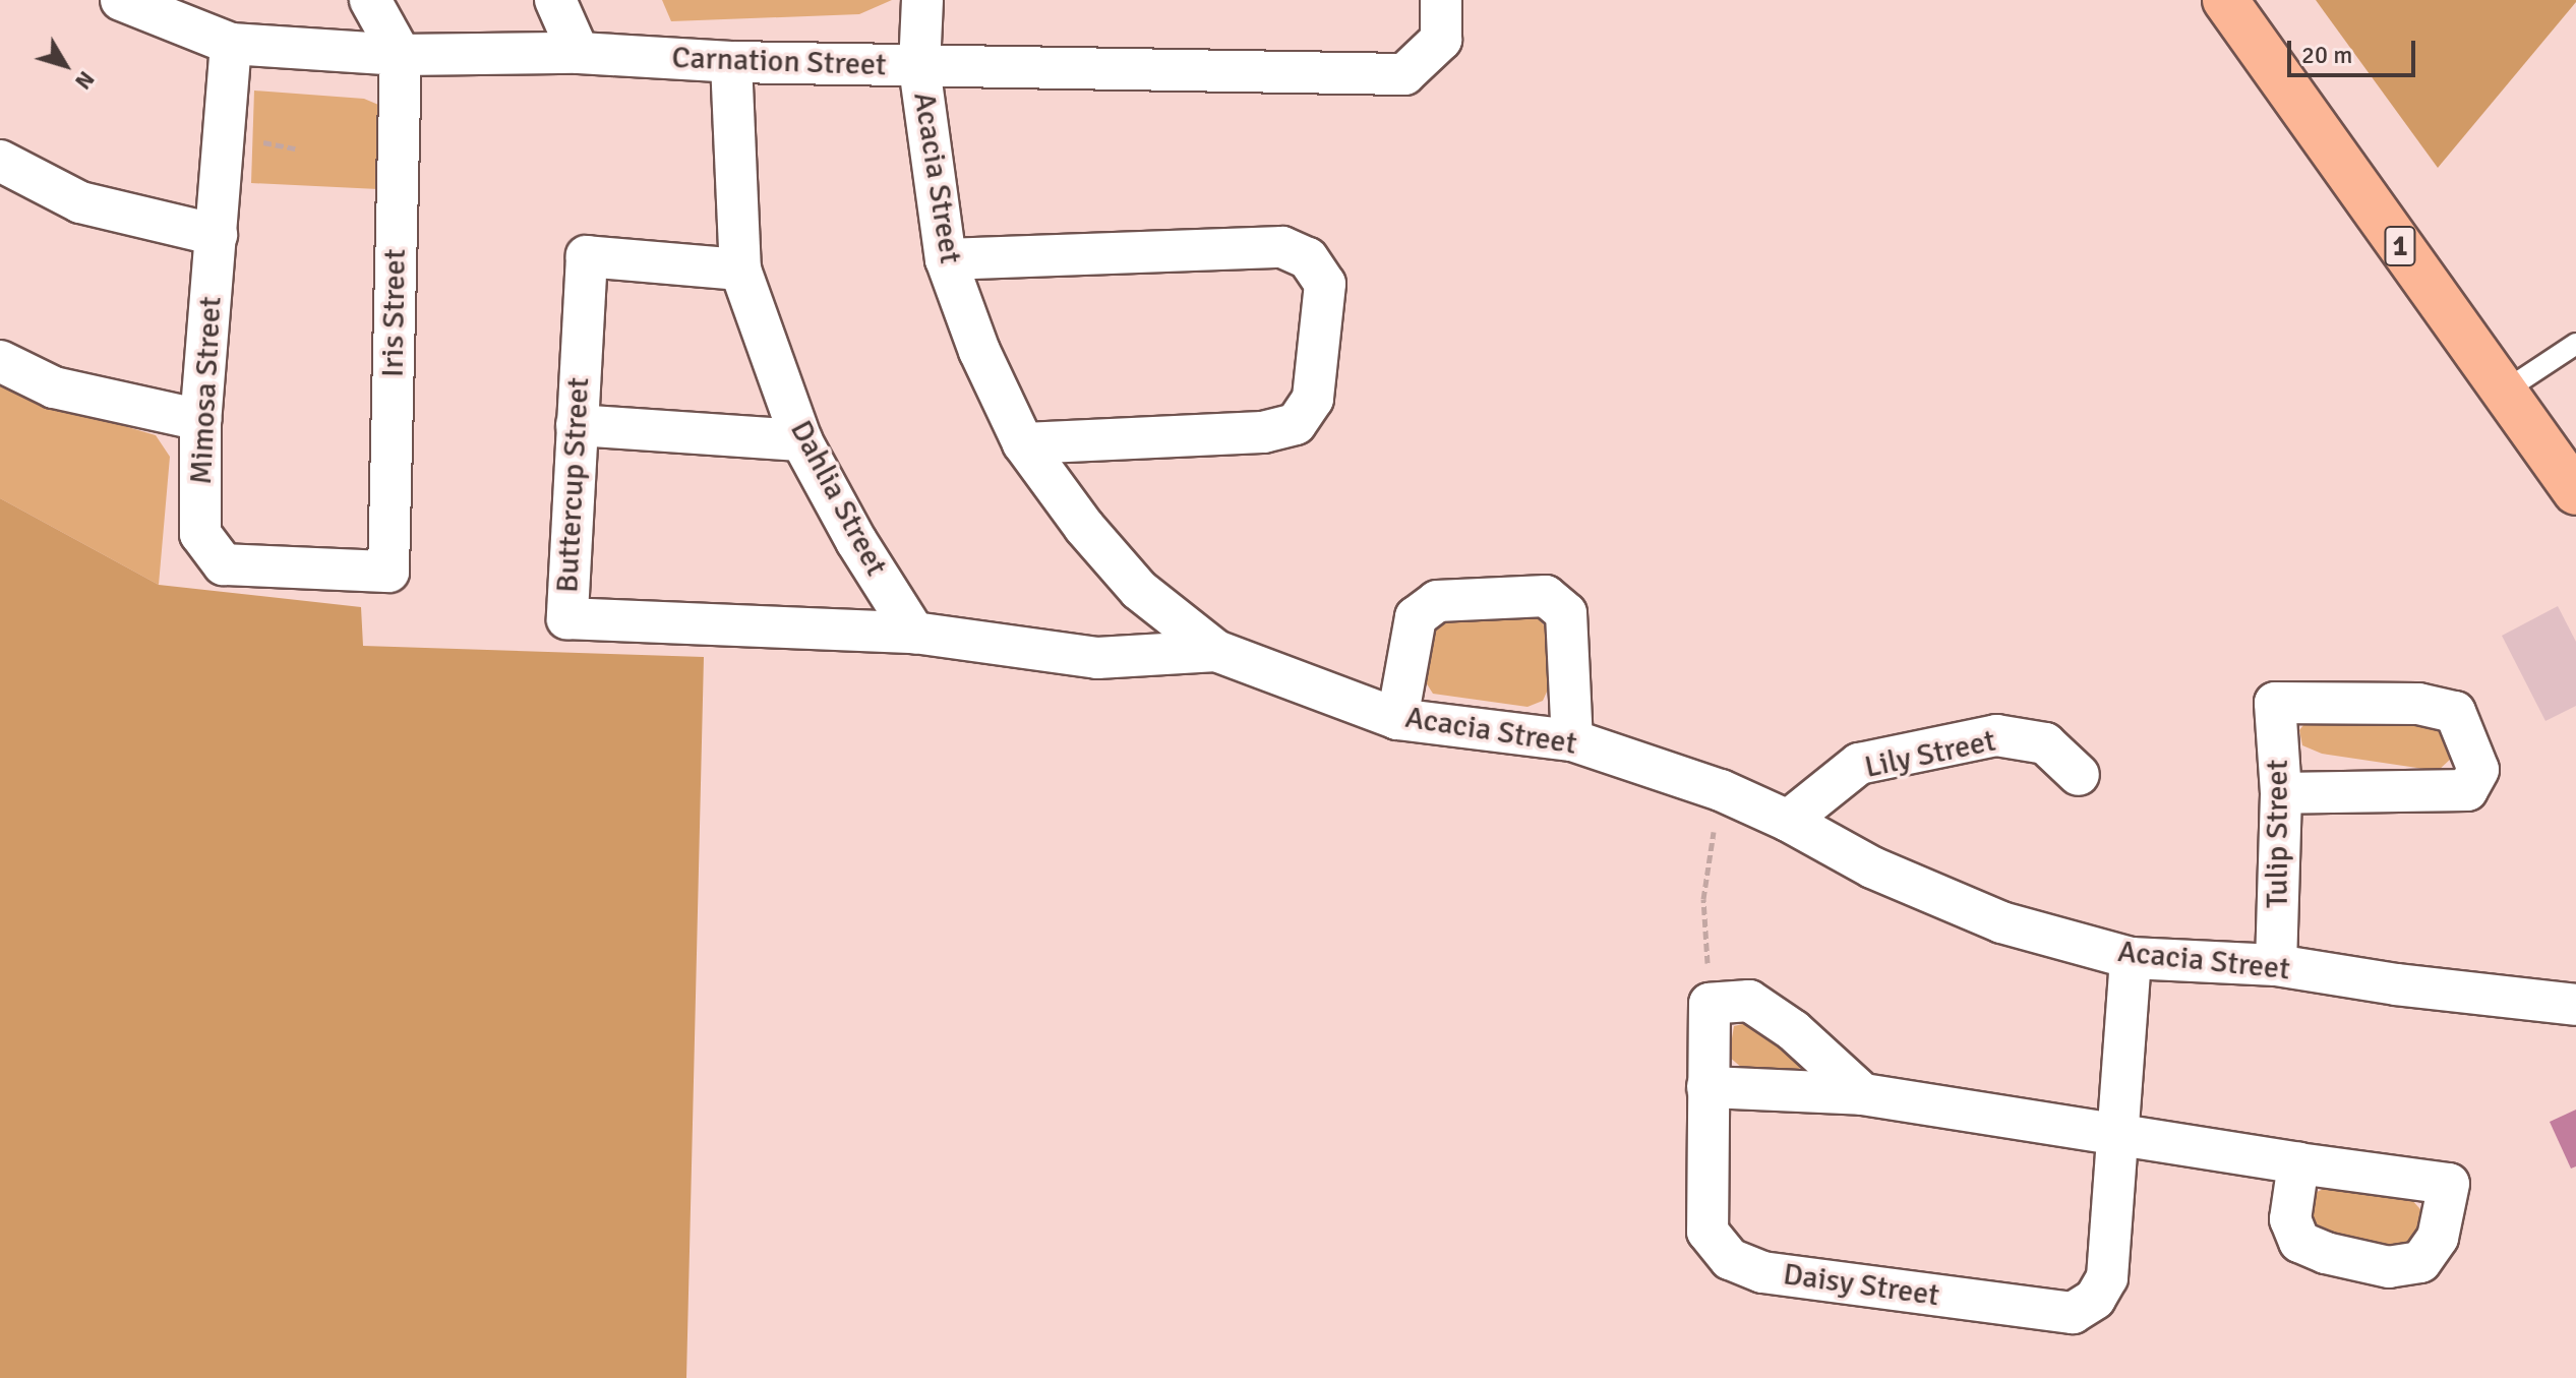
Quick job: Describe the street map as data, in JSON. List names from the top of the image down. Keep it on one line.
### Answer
{"streets":{"highway":["1"],"street":["Carnation Street","Acacia Street","Iris Street","Mimosa Street","Buttercup Street","Dahlia Street","Lily Street","Tulip Street","Daisy Street"]},"crossings":[["Carnation Street","Acacia Street"],["Carnation Street","Iris Street"],["Carnation Street","Mimosa Street"],["Carnation Street","Dahlia Street"],["Acacia Street","Lily Street"],["Acacia Street","Tulip Street"],["Acacia Street","Daisy Street"],["Iris Street","Mimosa Street"],["Buttercup Street","Dahlia Street"]],"scale_bar":"20 m","north":"bottom right"}
